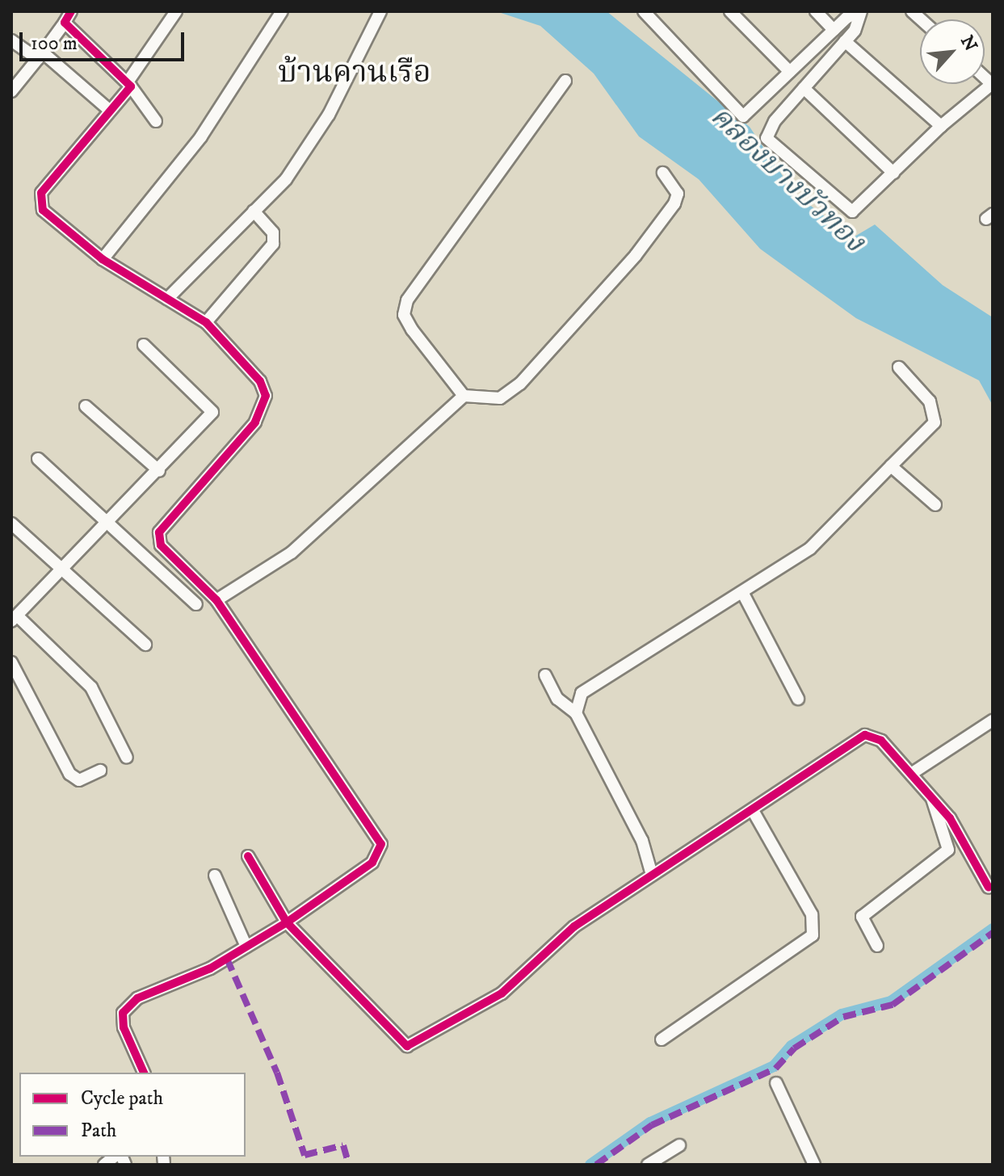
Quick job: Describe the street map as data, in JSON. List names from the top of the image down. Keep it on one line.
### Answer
{"districts":["บ้านคานเรือ"],"water":["คลองบางบัวทอง"],"legend":["Cycle path","Path"],"scale_bar":"100 m","north":"top right"}
